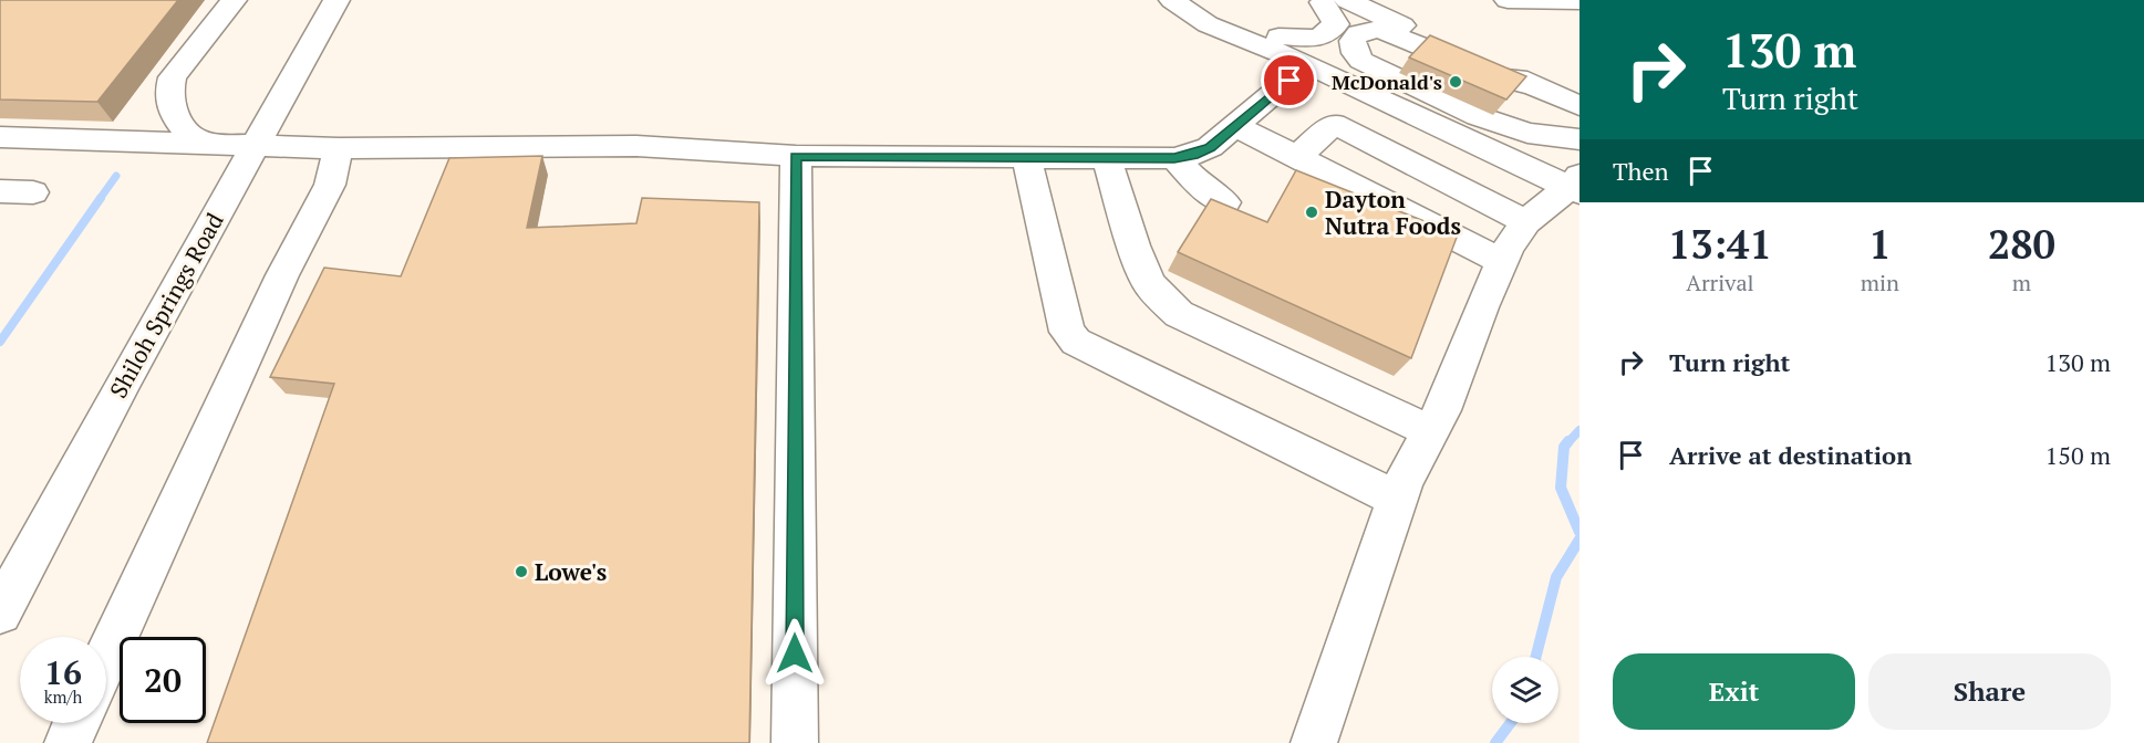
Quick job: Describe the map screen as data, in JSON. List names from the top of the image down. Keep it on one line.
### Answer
{"streets":{"street":["Shiloh Springs Road"]},"places":["McDonald's","Dayton Nutra Foods","Lowe's"],"page":{"turn":["130 m","Turn right"],"then":"Then","eta":["13:41","Arrival","1","min","280","m"],"list":[{"name":"Turn right","value":"130 m"},{"name":"Arrive at destination","value":"150 m"}],"speed":"16 km/h","limit":"20","buttons":["Exit","Share"]}}
